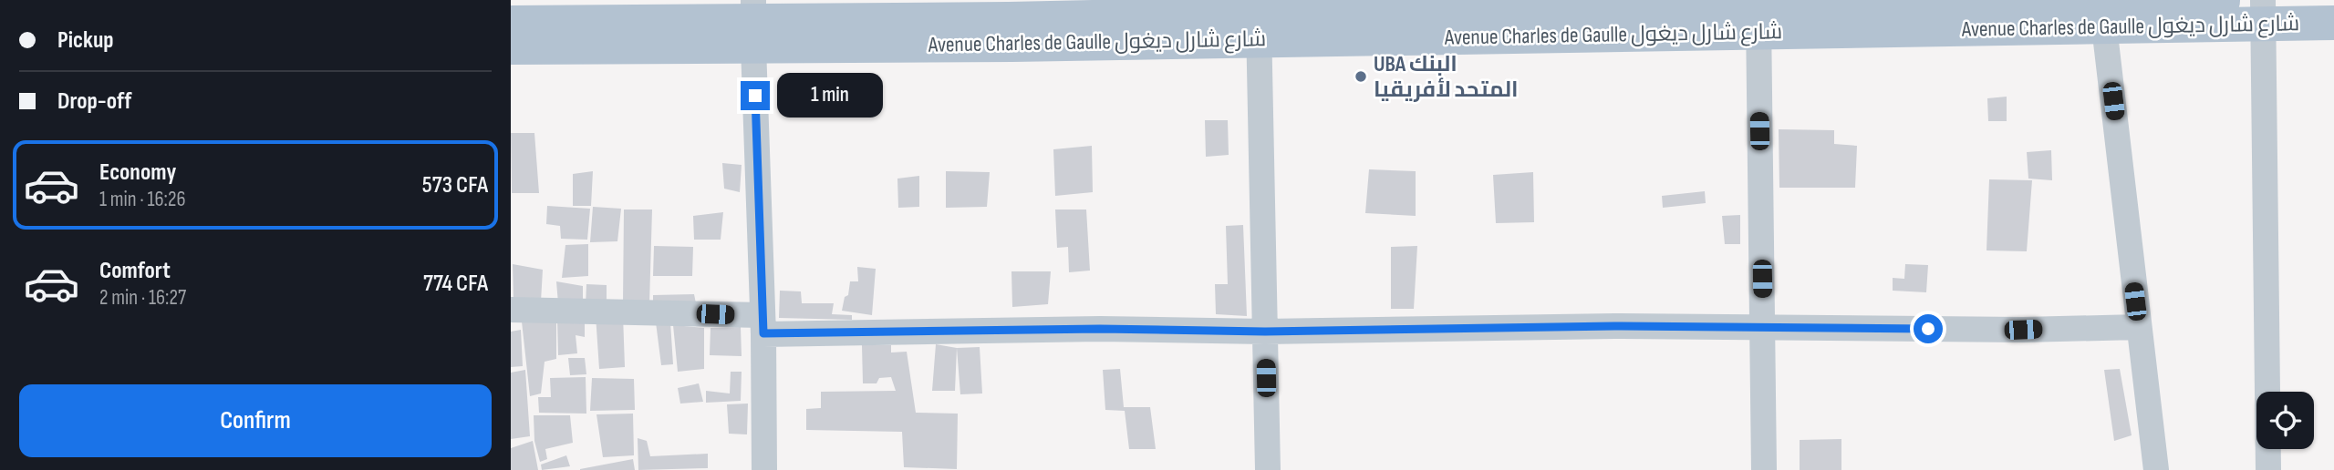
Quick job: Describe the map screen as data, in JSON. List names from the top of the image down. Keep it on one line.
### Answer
{"streets":{"main road":["Avenue Charles de Gaulle شارع شارل ديغول"]},"places":["UBA البنك المتحد لأفريقيا"],"page":{"banner":["Pickup","Drop-off"],"bubble":"1 min","list":[{"name":"Economy","note":"1 min · 16:26","value":"573 CFA"},{"name":"Comfort","note":"2 min · 16:27","value":"774 CFA"}],"buttons":"Confirm"}}
